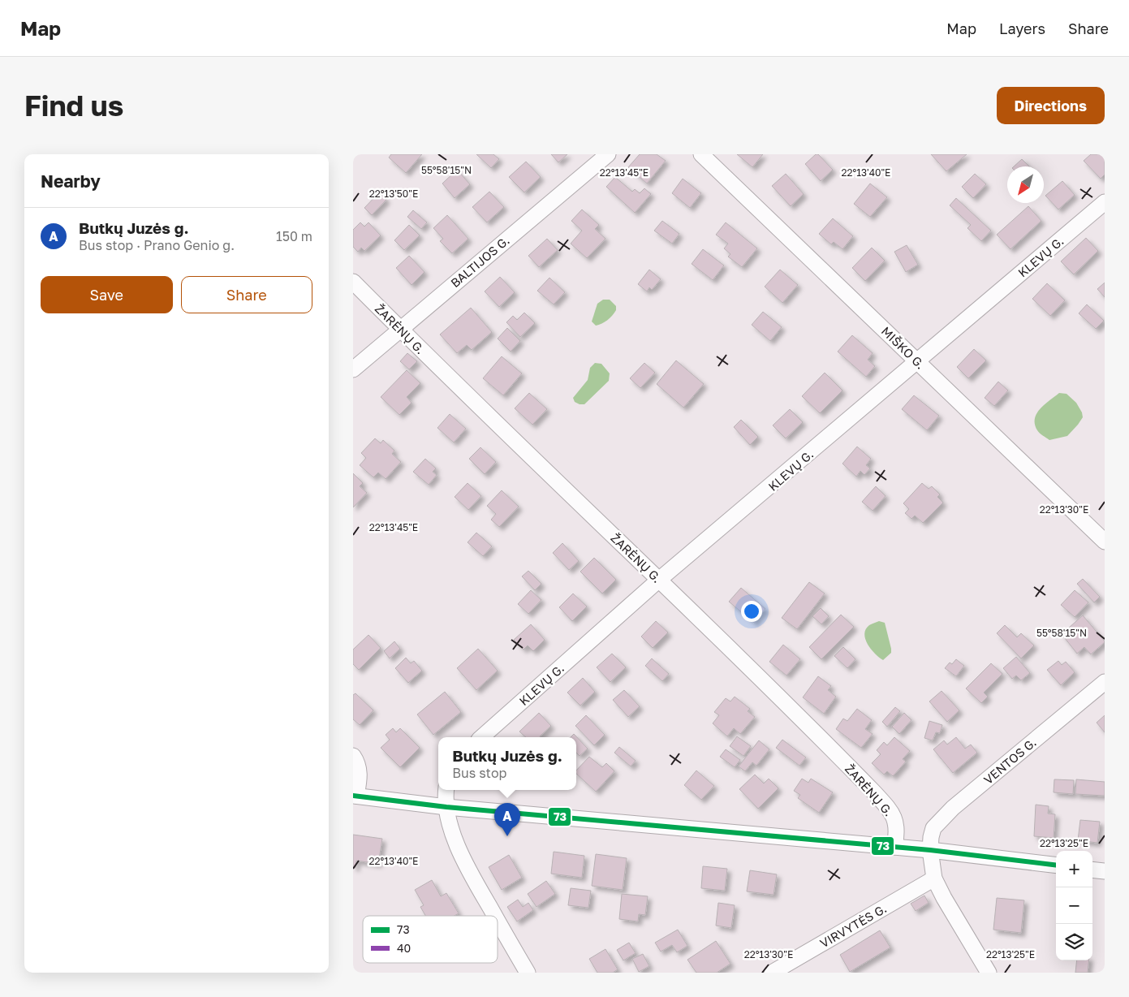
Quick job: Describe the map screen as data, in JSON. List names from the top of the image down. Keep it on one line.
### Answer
{"streets":{"street":["KLEVŲ G.","BALTIJOS G.","ŽARĖNŲ G.","MIŠKO G.","VENTOS G.","VIRVYTĖS G."]},"crossings":[["KLEVŲ G.","ŽARĖNŲ G."],["KLEVŲ G.","MIŠKO G."],["BALTIJOS G.","ŽARĖNŲ G."]],"lines":["transit line 73"],"legend":["73","40"],"north":"bottom left","page":{"header":"Map","nav":["Map","Layers","Share"],"buttons":["Directions",["Save","Share"]],"title":"Find us","heading":"Nearby","list":[{"mark":"A","name":"Butkų Juzės g.","note":"Bus stop · Prano Genio g.","value":"150 m"}],"popup":["Butkų Juzės g.","Bus stop"],"pins":"A","map_buttons":["+","−"]},"coordinates":["55°58'15\"N","22°13'45\"E","22°13'40\"E","22°13'50\"E","22°13'30\"E","22°13'25\"E"]}
